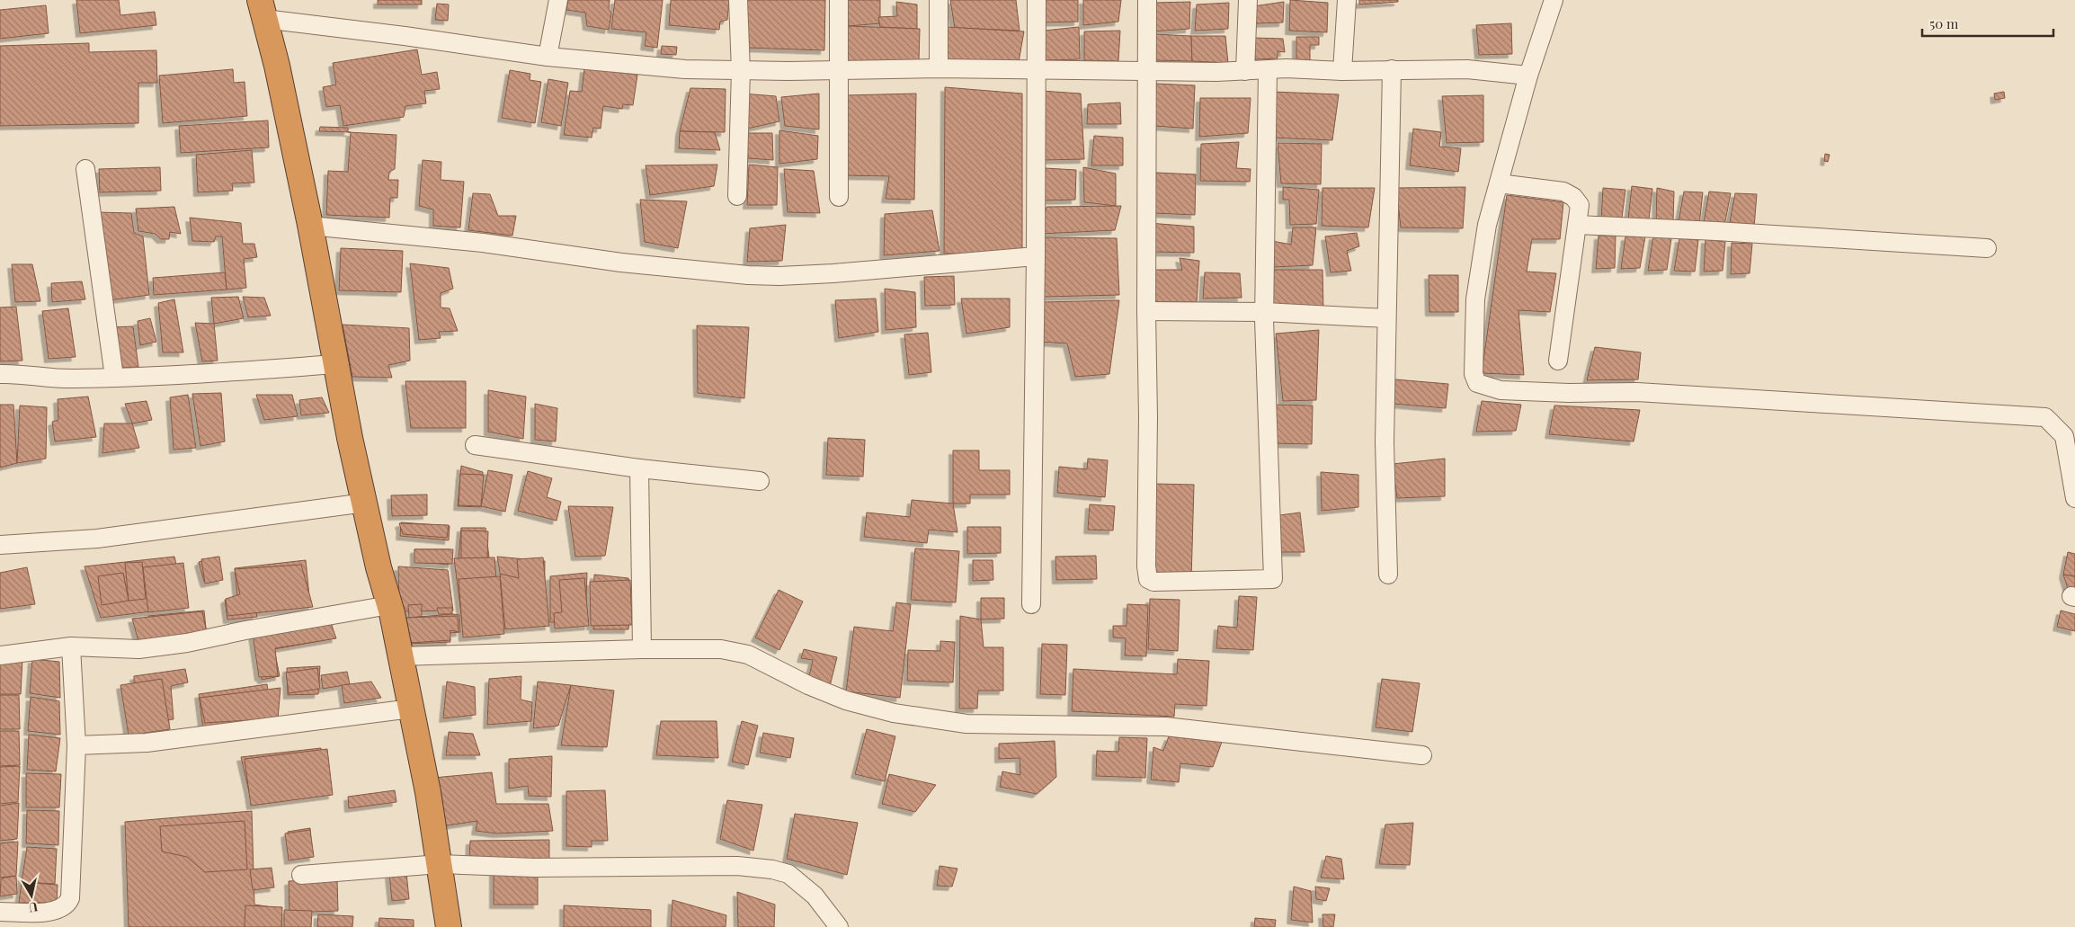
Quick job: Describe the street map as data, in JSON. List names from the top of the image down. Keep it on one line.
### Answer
{"scale_bar":"50 m","north":"bottom"}
